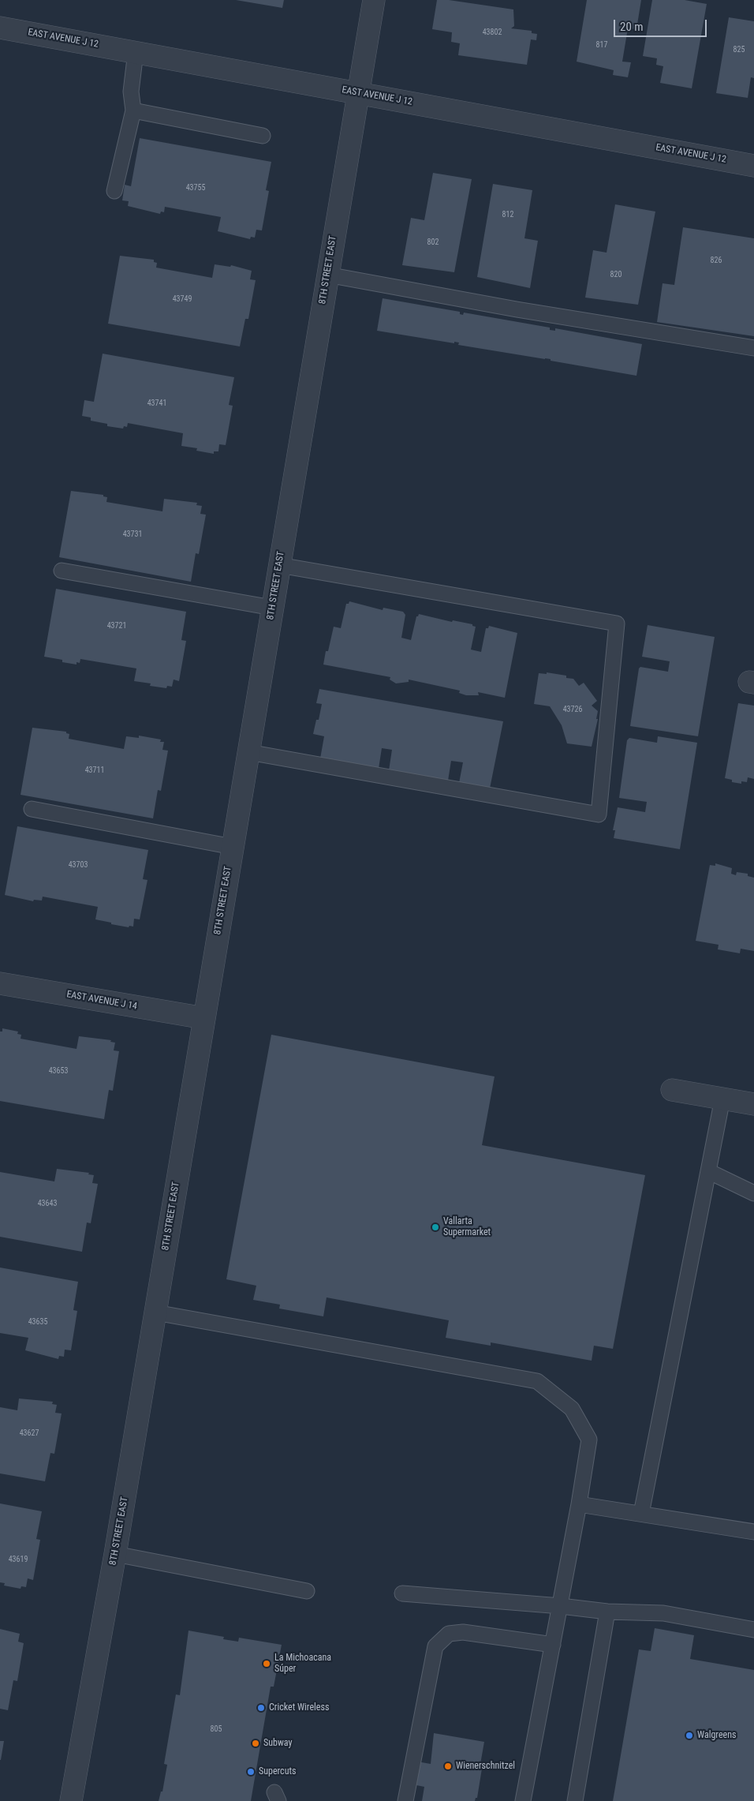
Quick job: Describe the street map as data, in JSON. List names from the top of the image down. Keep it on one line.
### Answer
{"streets":{"street":["EAST AVENUE J 12","8TH STREET EAST","EAST AVENUE J 14"]},"crossings":[["EAST AVENUE J 12","8TH STREET EAST"],["8TH STREET EAST","EAST AVENUE J 14"]],"places":["Vallarta Supermarket","La Michoacana Súper","Cricket Wireless","Walgreens","Subway","Wienerschnitzel","Supercuts"],"house_numbers":["43802","817","825","43755","812","802","826","820","43749","43741","43731","43721","43726","43711","43703","43653","43643","43635","43627","43619","805"],"scale_bar":"20 m"}
